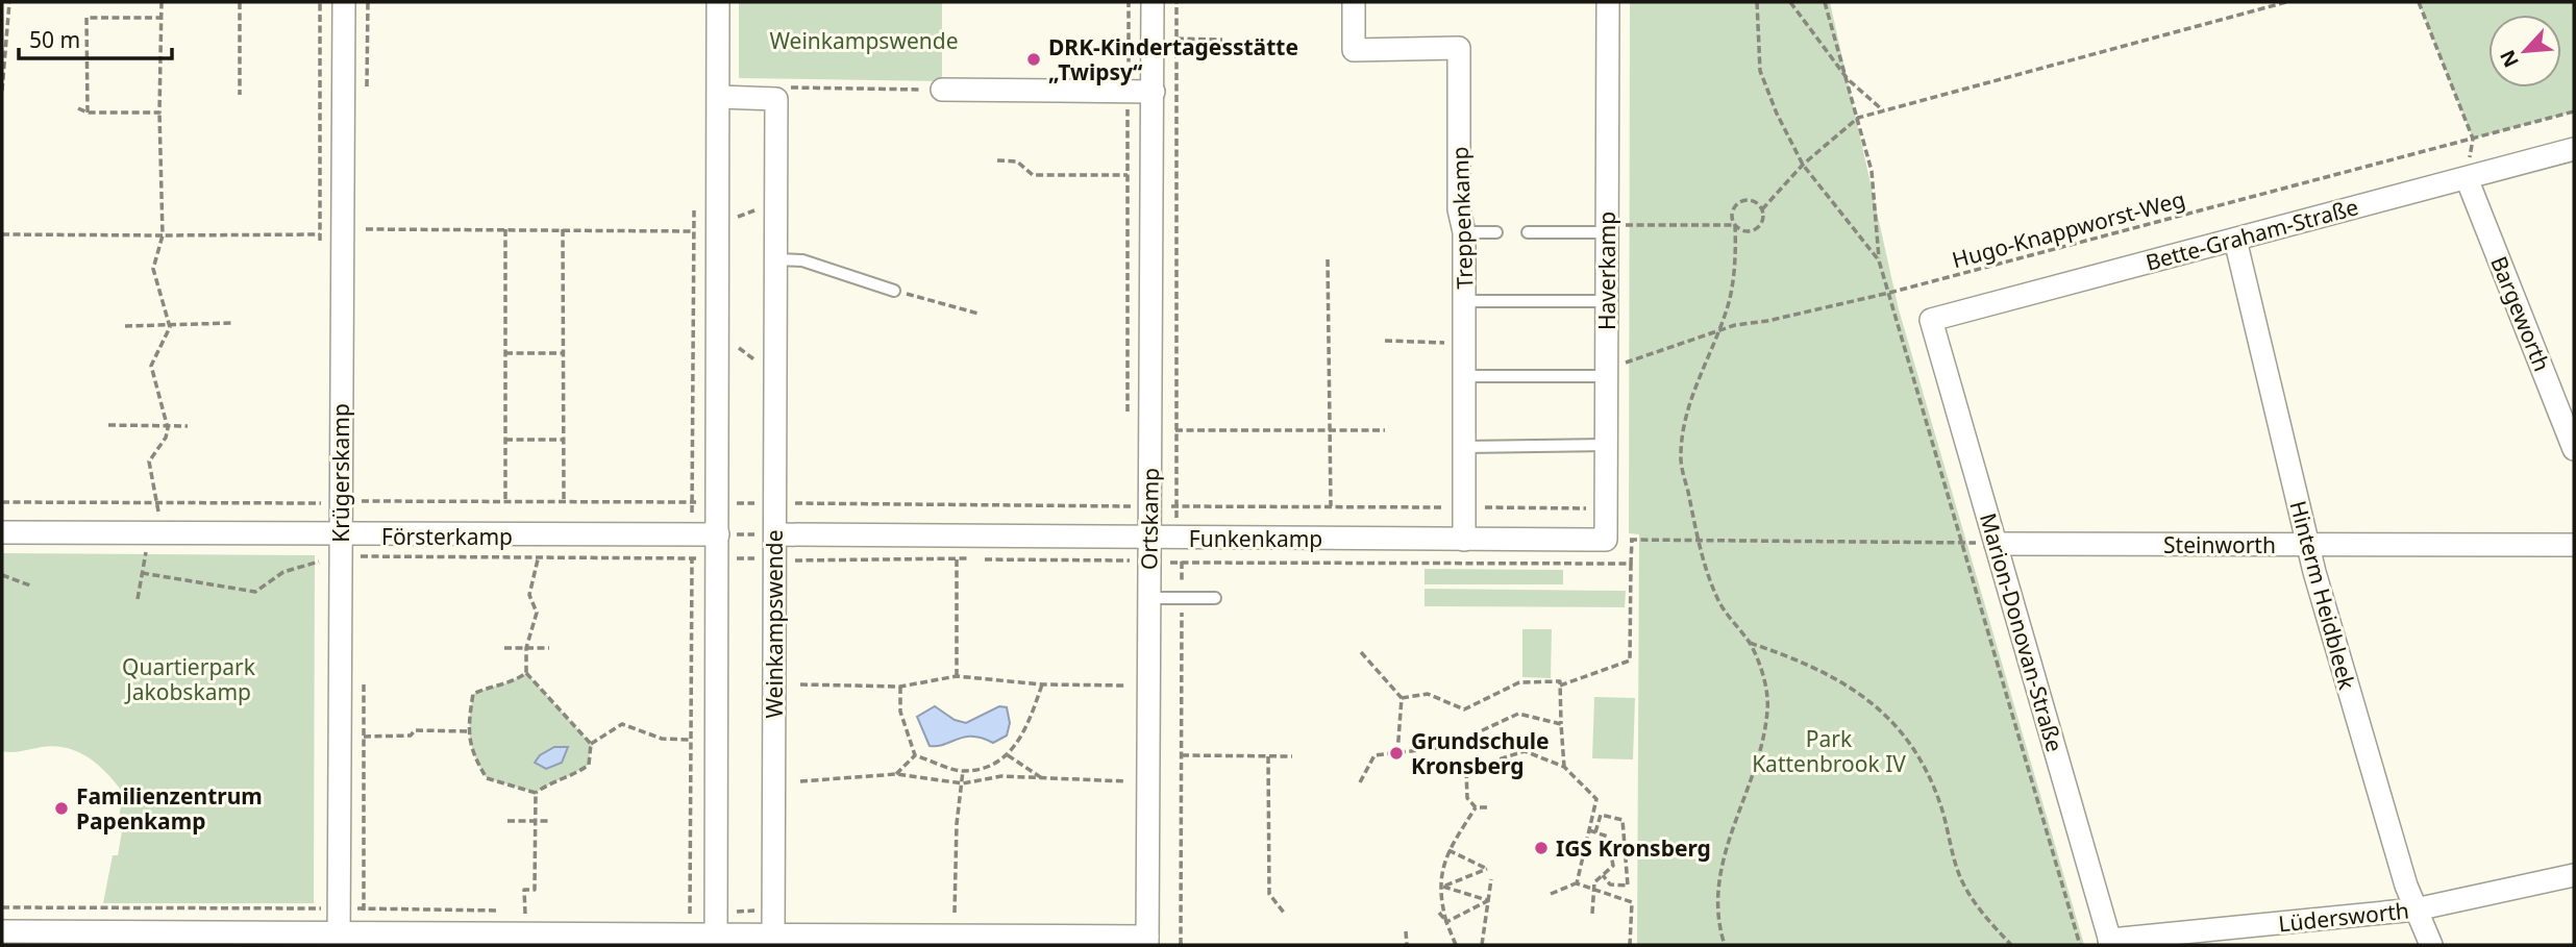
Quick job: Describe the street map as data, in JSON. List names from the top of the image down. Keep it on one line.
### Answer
{"streets":{"street":["Treppenkamp","Bette-Graham-Straße","Haverkamp","Bargeworth","Krügerskamp","Ortskamp","Försterkamp","Funkenkamp","Steinworth","Hinterm Heidbleek","Weinkampswende","Marion-Donovan-Straße","Lüdersworth"],"path":["Hugo-Knappworst-Weg"]},"crossings":[["Treppenkamp","Funkenkamp"],["Hugo-Knappworst-Weg","Haverkamp"],["Bette-Graham-Straße","Bargeworth"],["Bette-Graham-Straße","Hinterm Heidbleek"],["Bette-Graham-Straße","Marion-Donovan-Straße"],["Haverkamp","Funkenkamp"],["Krügerskamp","Försterkamp"],["Ortskamp","Funkenkamp"],["Funkenkamp","Weinkampswende"],["Steinworth","Hinterm Heidbleek"],["Steinworth","Marion-Donovan-Straße"],["Hinterm Heidbleek","Lüdersworth"],["Marion-Donovan-Straße","Lüdersworth"]],"parks":["Weinkampswende","Quartierpark Jakobskamp","Park Kattenbrook IV"],"places":["DRK-Kindertagesstätte „Twipsy“","Grundschule Kronsberg","Familienzentrum Papenkamp","IGS Kronsberg"],"scale_bar":"50 m","north":"bottom left"}
